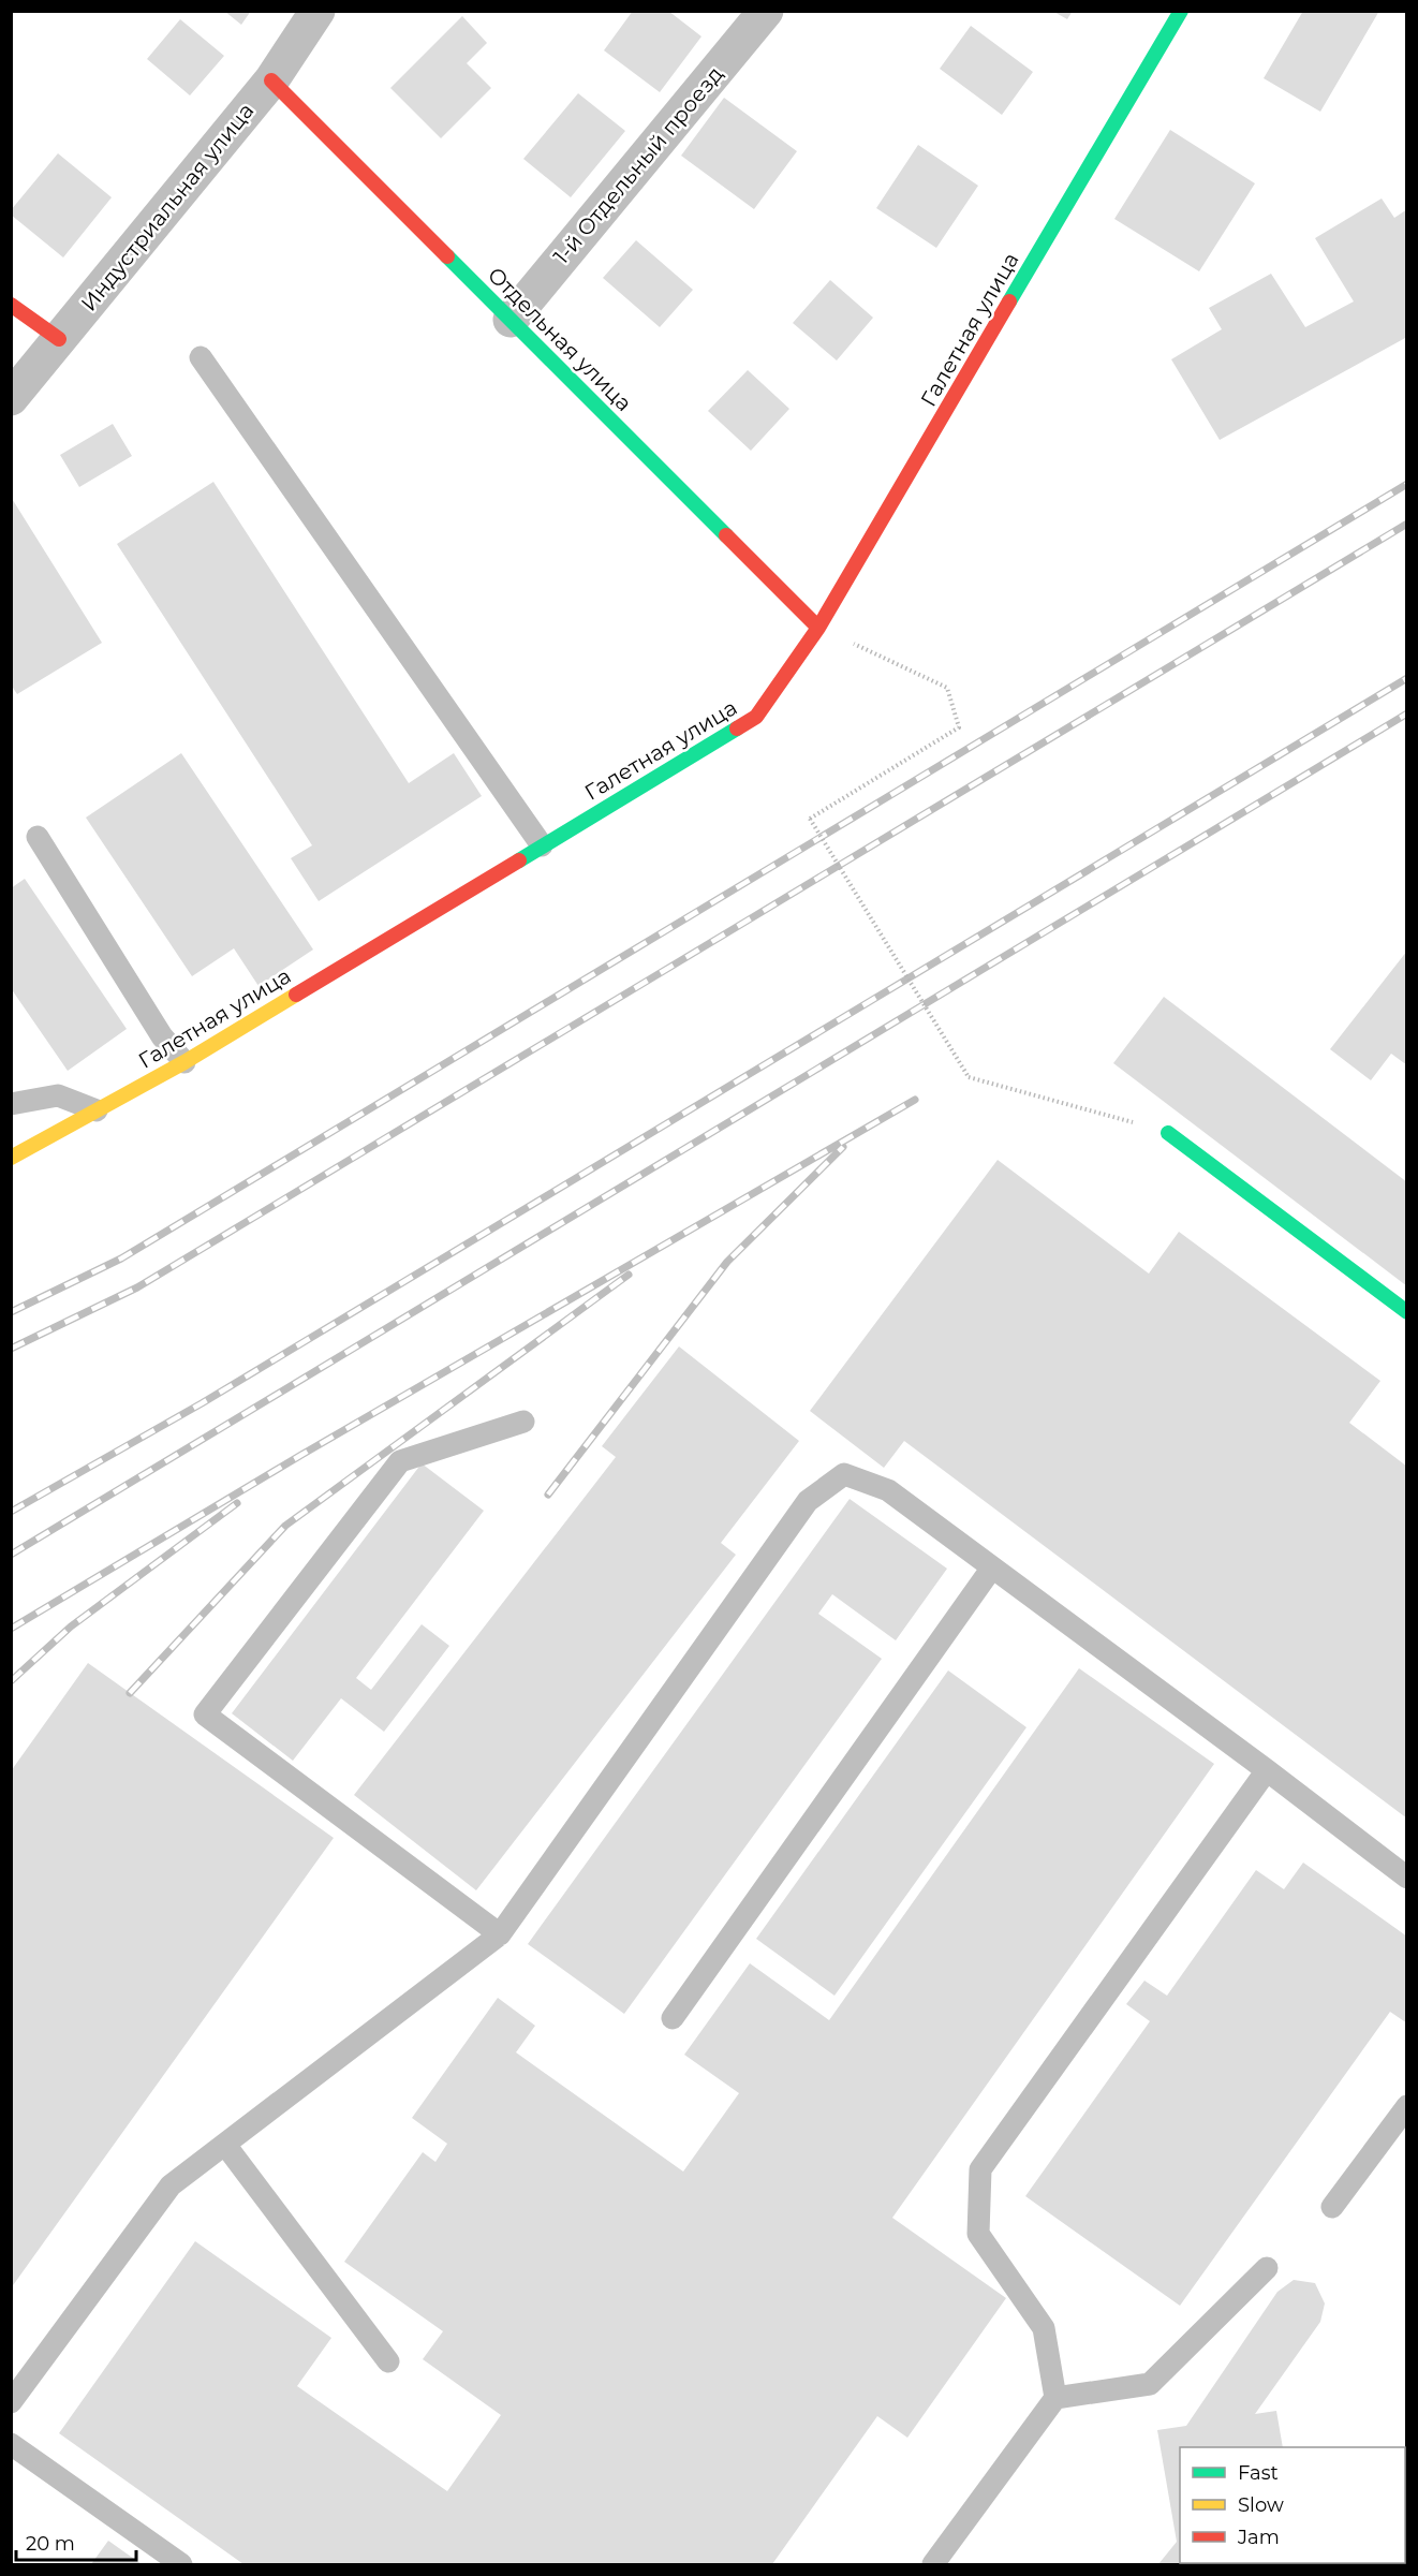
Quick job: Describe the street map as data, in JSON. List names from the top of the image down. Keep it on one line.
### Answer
{"streets":{"street":["1-й Отдельный проезд","Индустриальная улица","Галетная улица","Отдельная улица"]},"crossings":[["1-й Отдельный проезд","Отдельная улица"],["Индустриальная улица","Отдельная улица"],["Галетная улица","Отдельная улица"]],"legend":["Fast","Slow","Jam"],"scale_bar":"20 m"}
